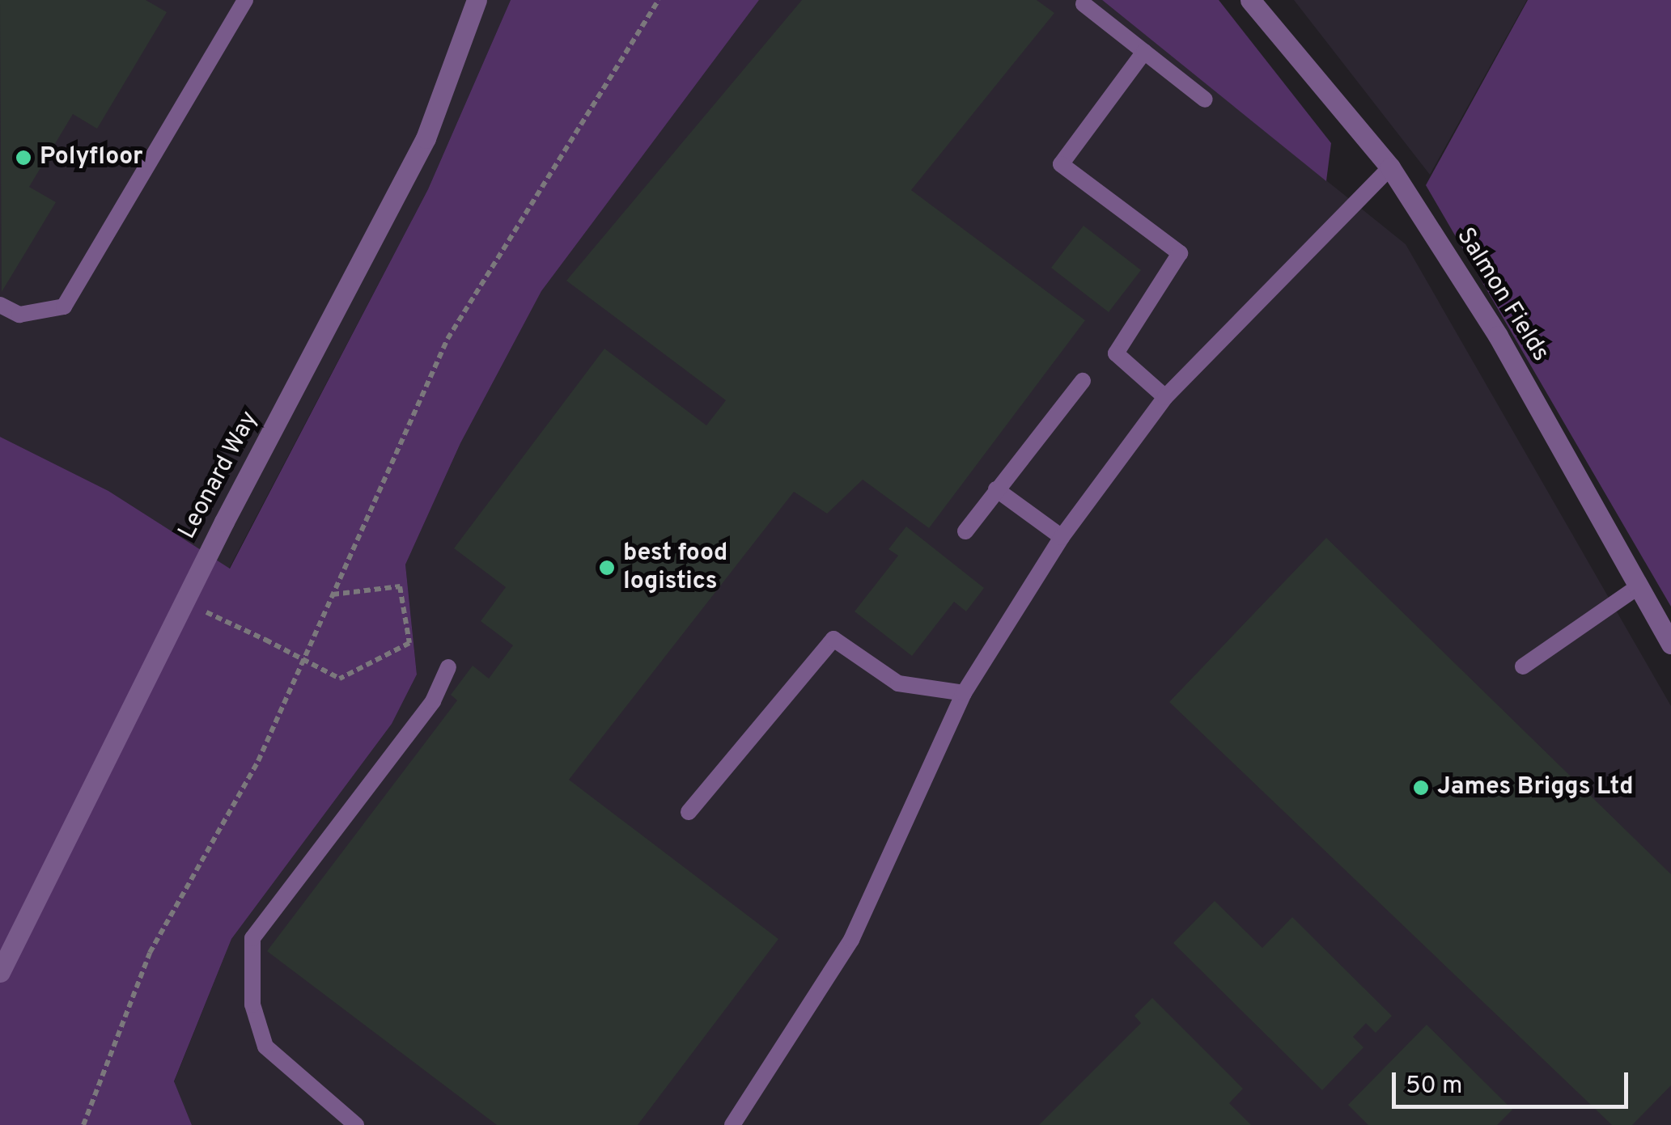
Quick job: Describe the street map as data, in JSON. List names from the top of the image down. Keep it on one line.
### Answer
{"streets":{"street":["Salmon Fields","Leonard Way"]},"places":["Polyfloor","best food logistics","James Briggs Ltd"],"scale_bar":"50 m"}
